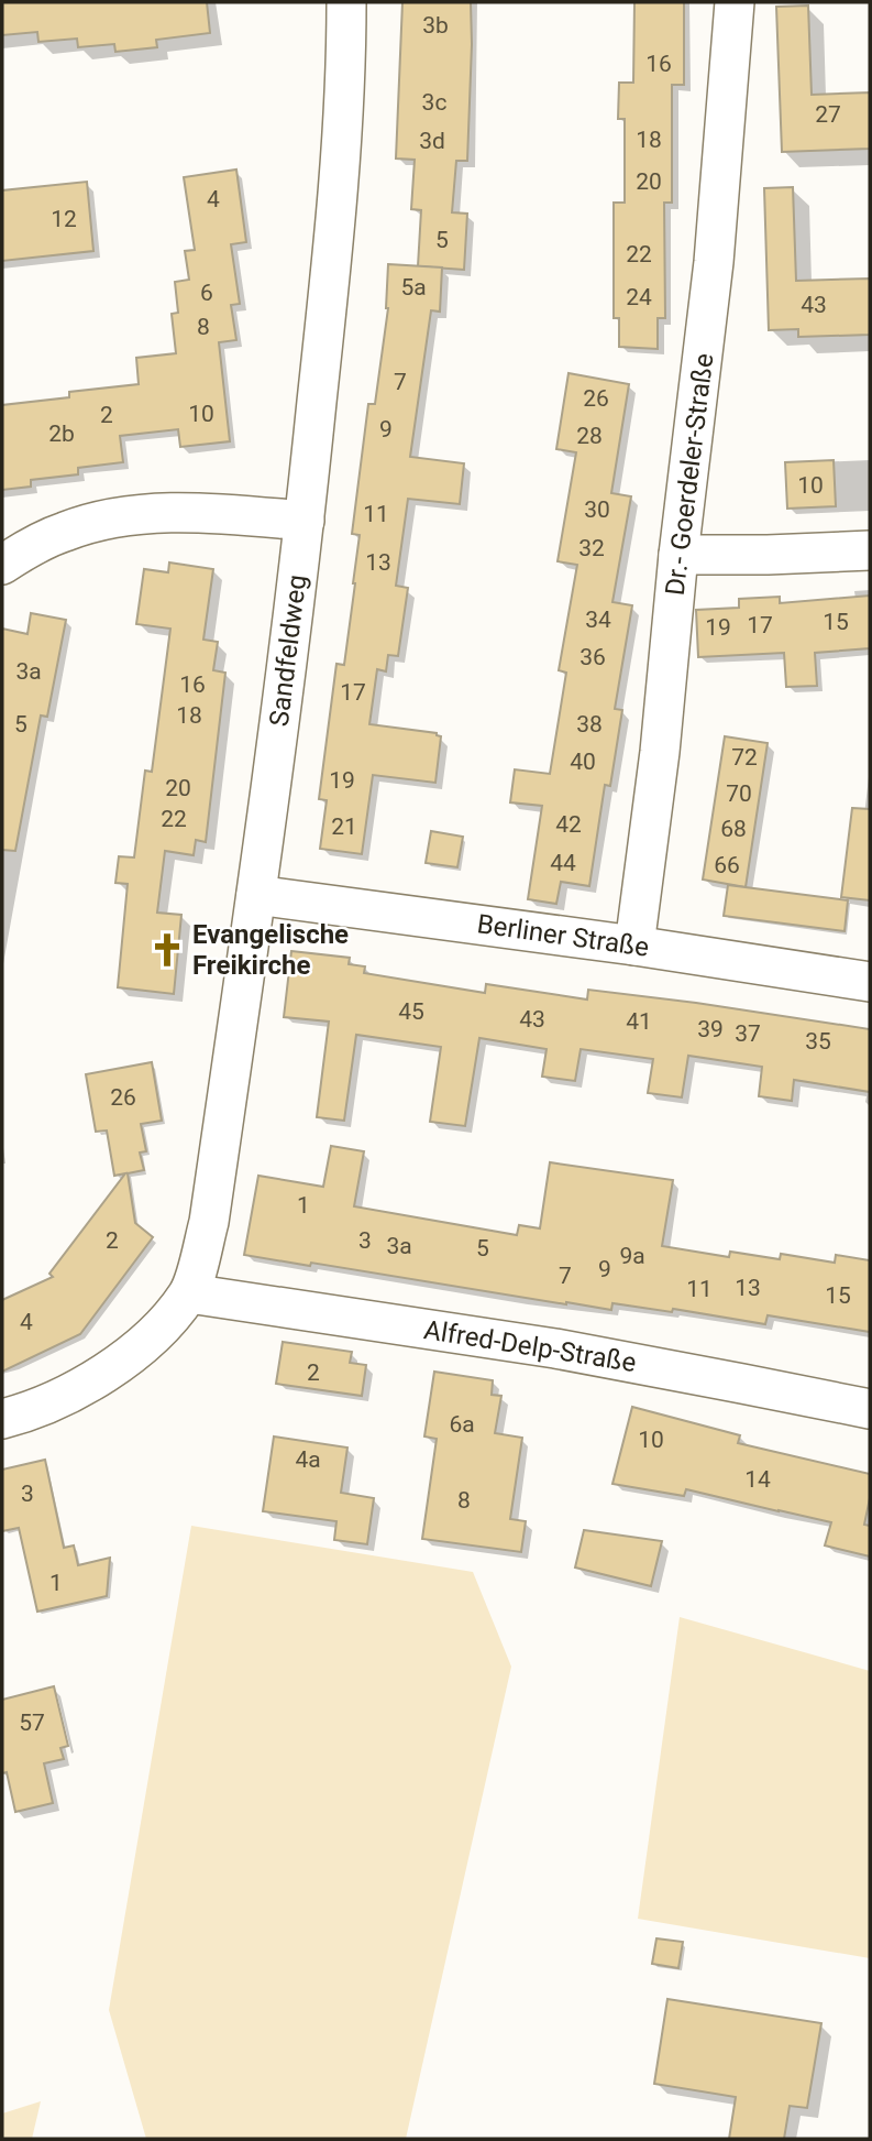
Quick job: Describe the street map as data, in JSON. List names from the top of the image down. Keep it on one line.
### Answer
{"streets":{"street":["Dr.- Goerdeler-Straße","Sandfeldweg","Berliner Straße","Alfred-Delp-Straße"]},"crossings":[["Dr.- Goerdeler-Straße","Berliner Straße"],["Sandfeldweg","Berliner Straße"],["Sandfeldweg","Alfred-Delp-Straße"]],"places":{"church":["Evangelische Freikirche"]},"house_numbers":["3b","16","3c","27","18","3d","20","4","12","5","22","5a","6","24","43","8","7","26","10","2","9","2b","28","10","30","11","32","13","34","15","17","19","36","3a","16","17","18","5","38","72","40","19","20","70","22","42","21","68","44","66","45","43","41","39","37","35","26","1","2","3","3a","5","9a","9","7","13","11","15","4","2","6a","10","4a","14","3","8","1","57"]}
